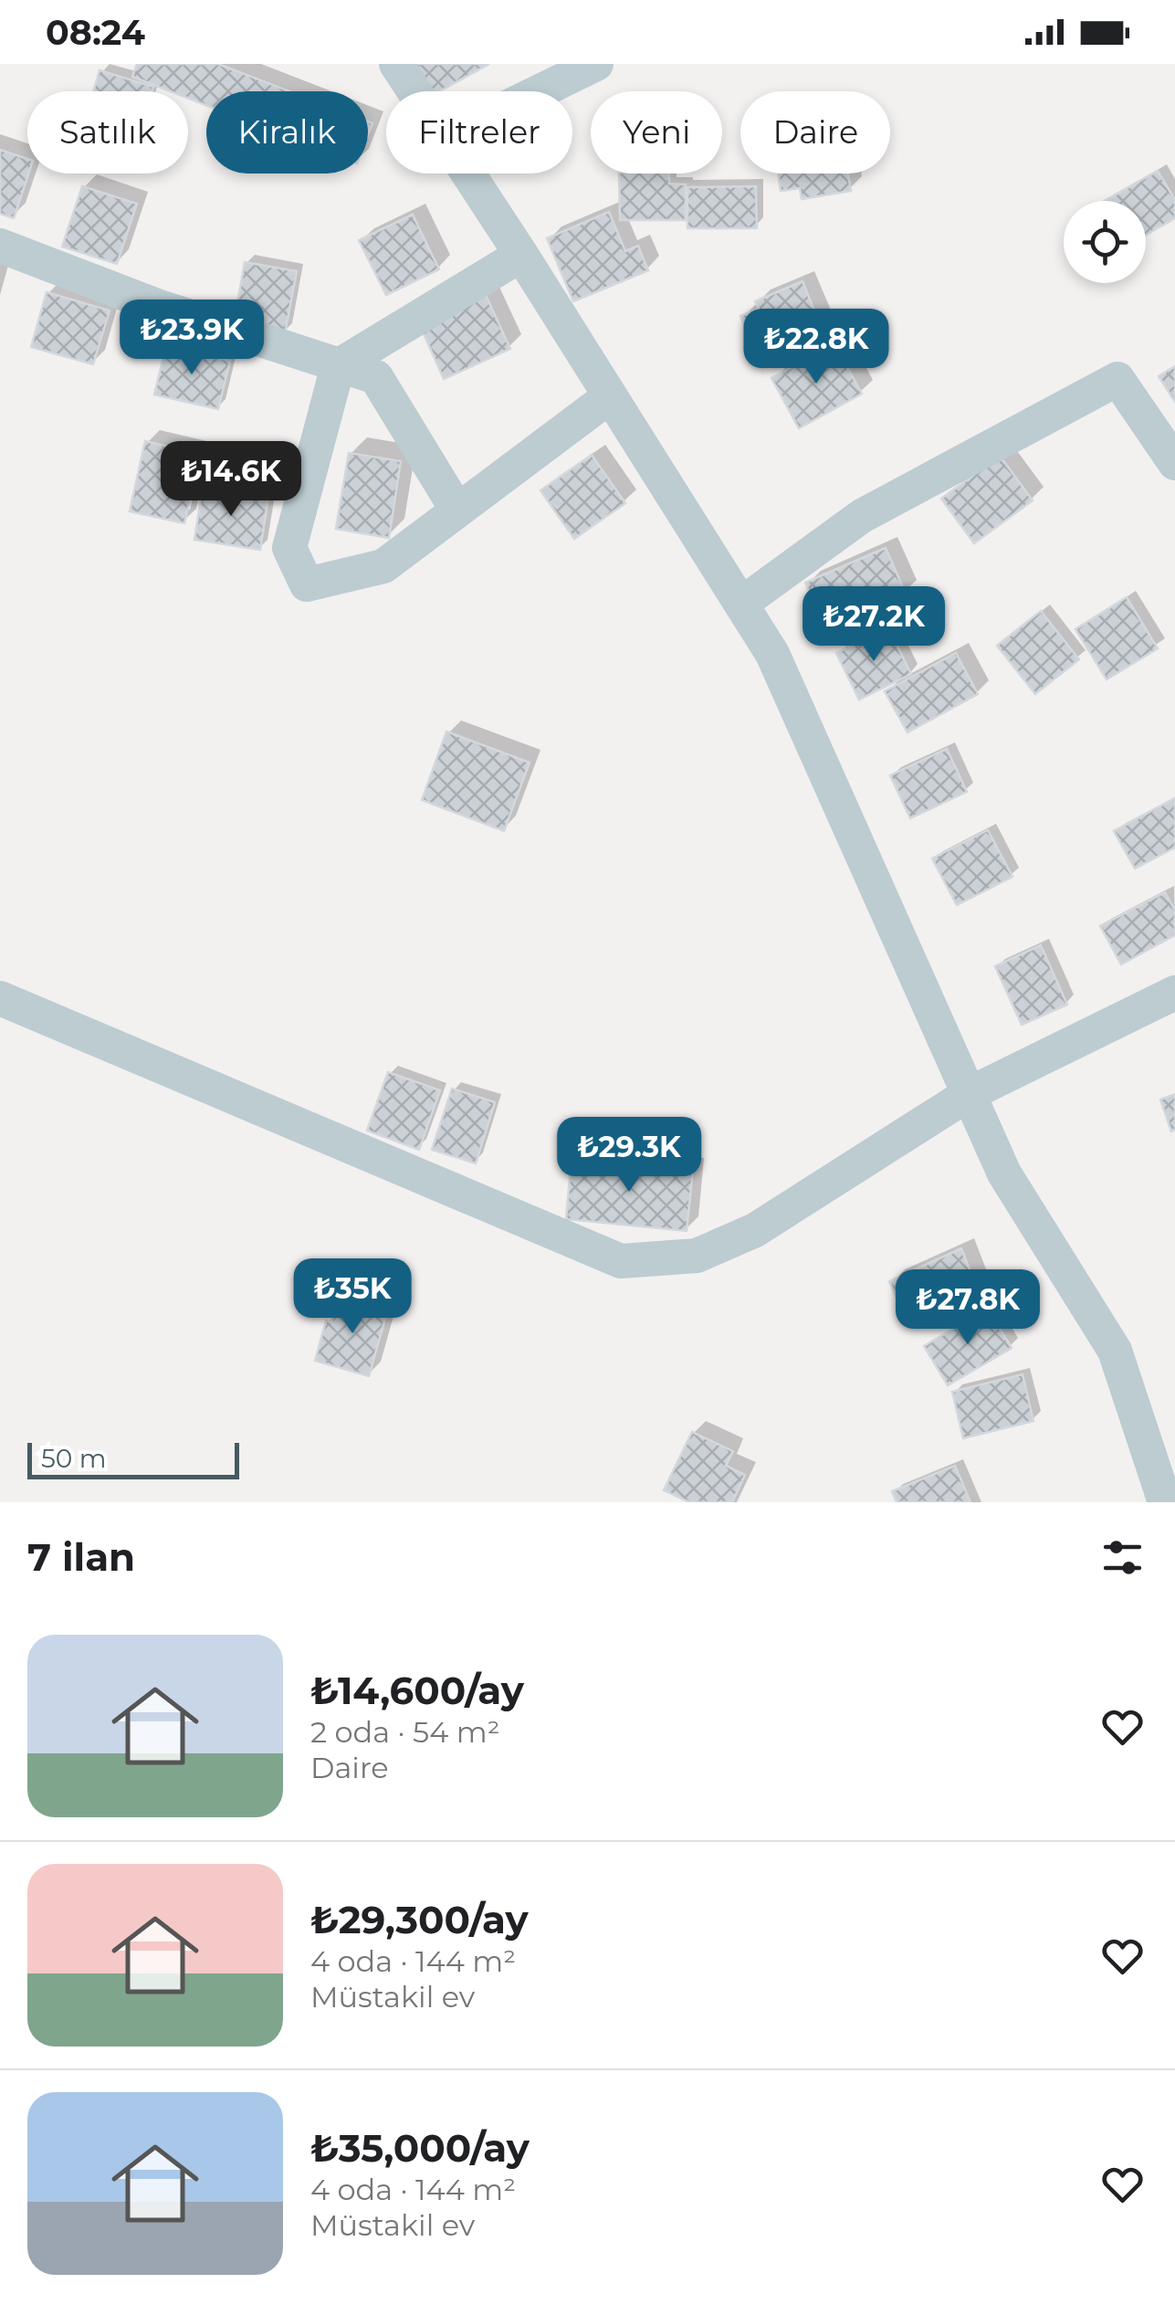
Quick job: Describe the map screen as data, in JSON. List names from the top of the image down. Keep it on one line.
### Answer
{"scale_bar":"50 m","page":{"status":"08:24","chip":["Satılık","Kiralık","Filtreler","Yeni","Daire"],"price":["₺23.9K","₺22.8K","₺14.6K","₺27.2K","₺29.3K","₺35K","₺27.8K"],"scale":"50 m","heading":"7 ilan","list":[{"name":"₺14,600/ay","note":"2 oda · 54 m² · Daire"},{"name":"₺29,300/ay","note":"4 oda · 144 m² · Müstakil ev"},{"name":"₺35,000/ay","note":"4 oda · 144 m² · Müstakil ev"}]}}
